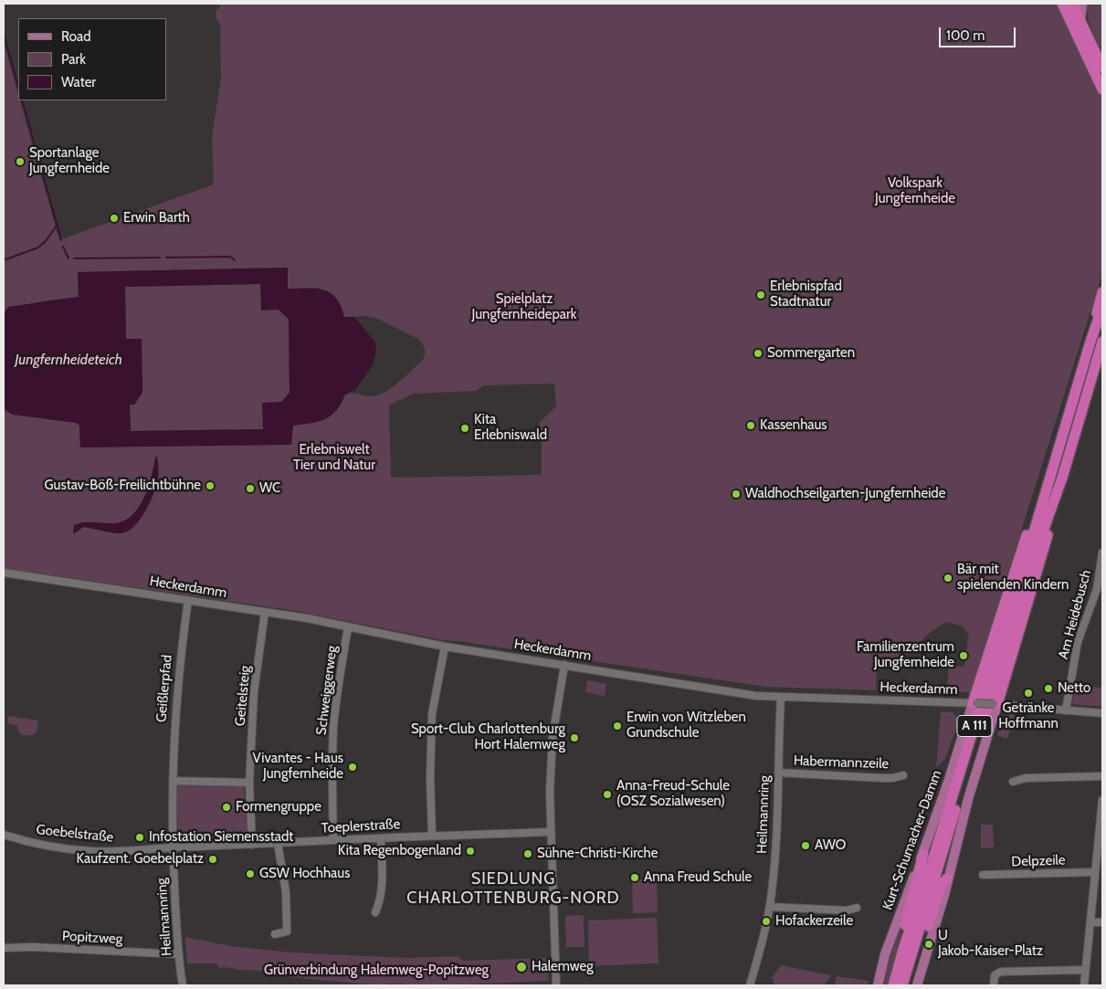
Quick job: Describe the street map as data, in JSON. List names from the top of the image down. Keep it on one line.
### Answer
{"streets":{"highway":["A 111"],"main road":["Kurt-Schumacher-Damm"],"street":["Heckerdamm","Am Heidebusch","Geißlerpfad","Schweiggerweg","Geitelsteig","Habermannzeile","Heilmannring","Toeplerstraße","Goebelstraße","Delpzeile","Popitzweg"]},"crossings":[["Heckerdamm","Am Heidebusch"],["Heckerdamm","Geißlerpfad"],["Heckerdamm","Schweiggerweg"],["Heckerdamm","Geitelsteig"],["Heckerdamm","Heilmannring"],["Heckerdamm","Kurt-Schumacher-Damm"],["Geißlerpfad","Heilmannring"],["Geißlerpfad","Toeplerstraße"],["Geißlerpfad","Goebelstraße"],["Schweiggerweg","Toeplerstraße"],["Geitelsteig","Toeplerstraße"],["Habermannzeile","Heilmannring"],["Heilmannring","Toeplerstraße"],["Heilmannring","Goebelstraße"],["Heilmannring","Popitzweg"],["Toeplerstraße","Goebelstraße"]],"districts":["SIEDLUNG CHARLOTTENBURG-NORD"],"water":["Jungfernheideteich"],"parks":["Volkspark Jungfernheide","Spielplatz Jungfernheidepark","Erlebniswelt Tier und Natur","Grünverbindung Halemweg-Popitzweg"],"places":["Sportanlage Jungfernheide","Erwin Barth","Erlebnispfad Stadtnatur","Sommergarten","Kassenhaus","Kita Erlebniswald","Gustav-Böß-Freilichtbühne","WC","Waldhochseilgarten-Jungfernheide","Bär mit spielenden Kindern","Familienzentrum Jungfernheide","Netto","Getränke Hoffmann","Erwin von Witzleben Grundschule","Sport-Club Charlottenburg Hort Halemweg","Vivantes - Haus Jungfernheide","Anna-Freud-Schule (OSZ Sozialwesen)","Formengruppe","Infostation Siemensstadt","AWO","Kita Regenbogenland","Sühne-Christi-Kirche","Kaufzent. Goebelplatz","GSW Hochhaus","Anna Freud Schule","Hofackerzeile","U Jakob-Kaiser-Platz","Halemweg"],"legend":["Road","Park","Water"],"scale_bar":"100 m"}
